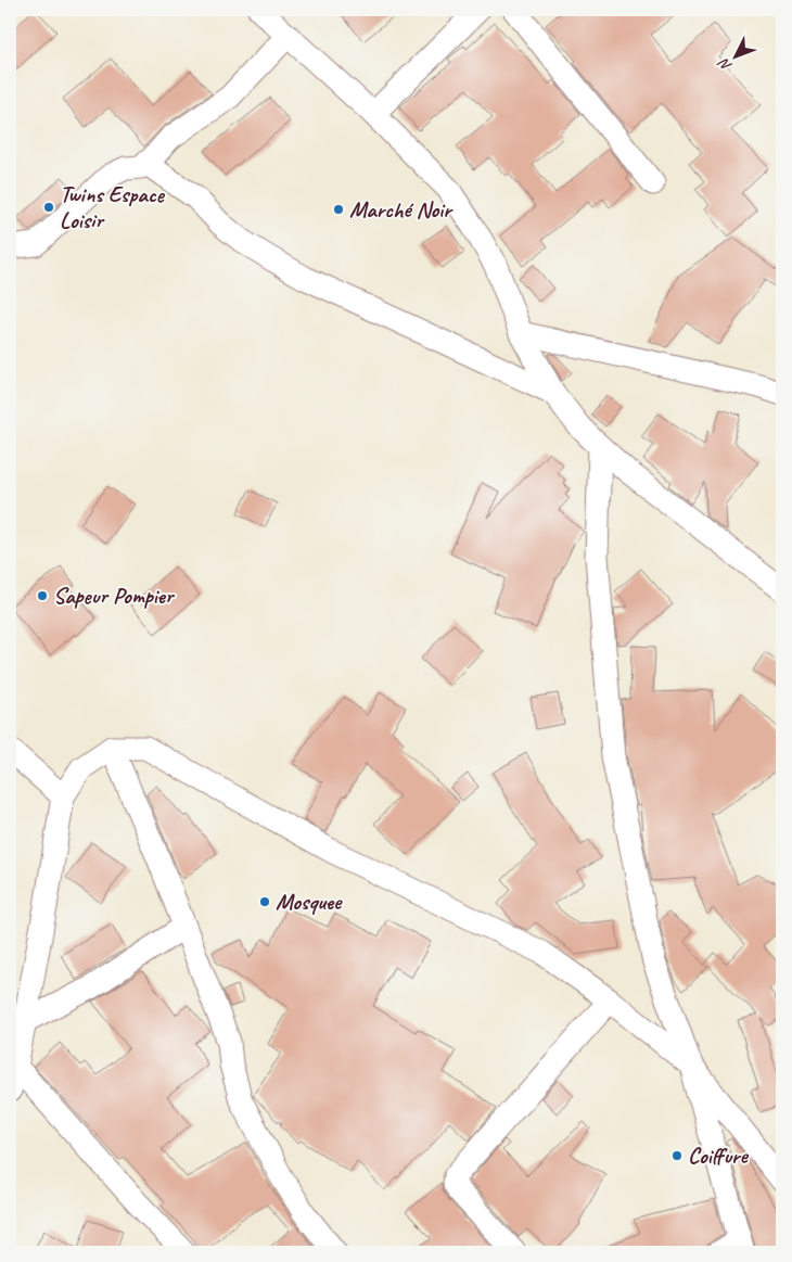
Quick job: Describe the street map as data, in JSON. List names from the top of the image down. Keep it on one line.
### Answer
{"places":["Twins Espace Loisir","Marché Noir","Sapeur Pompier","Mosquee","Coiffure"],"north":"bottom left"}
